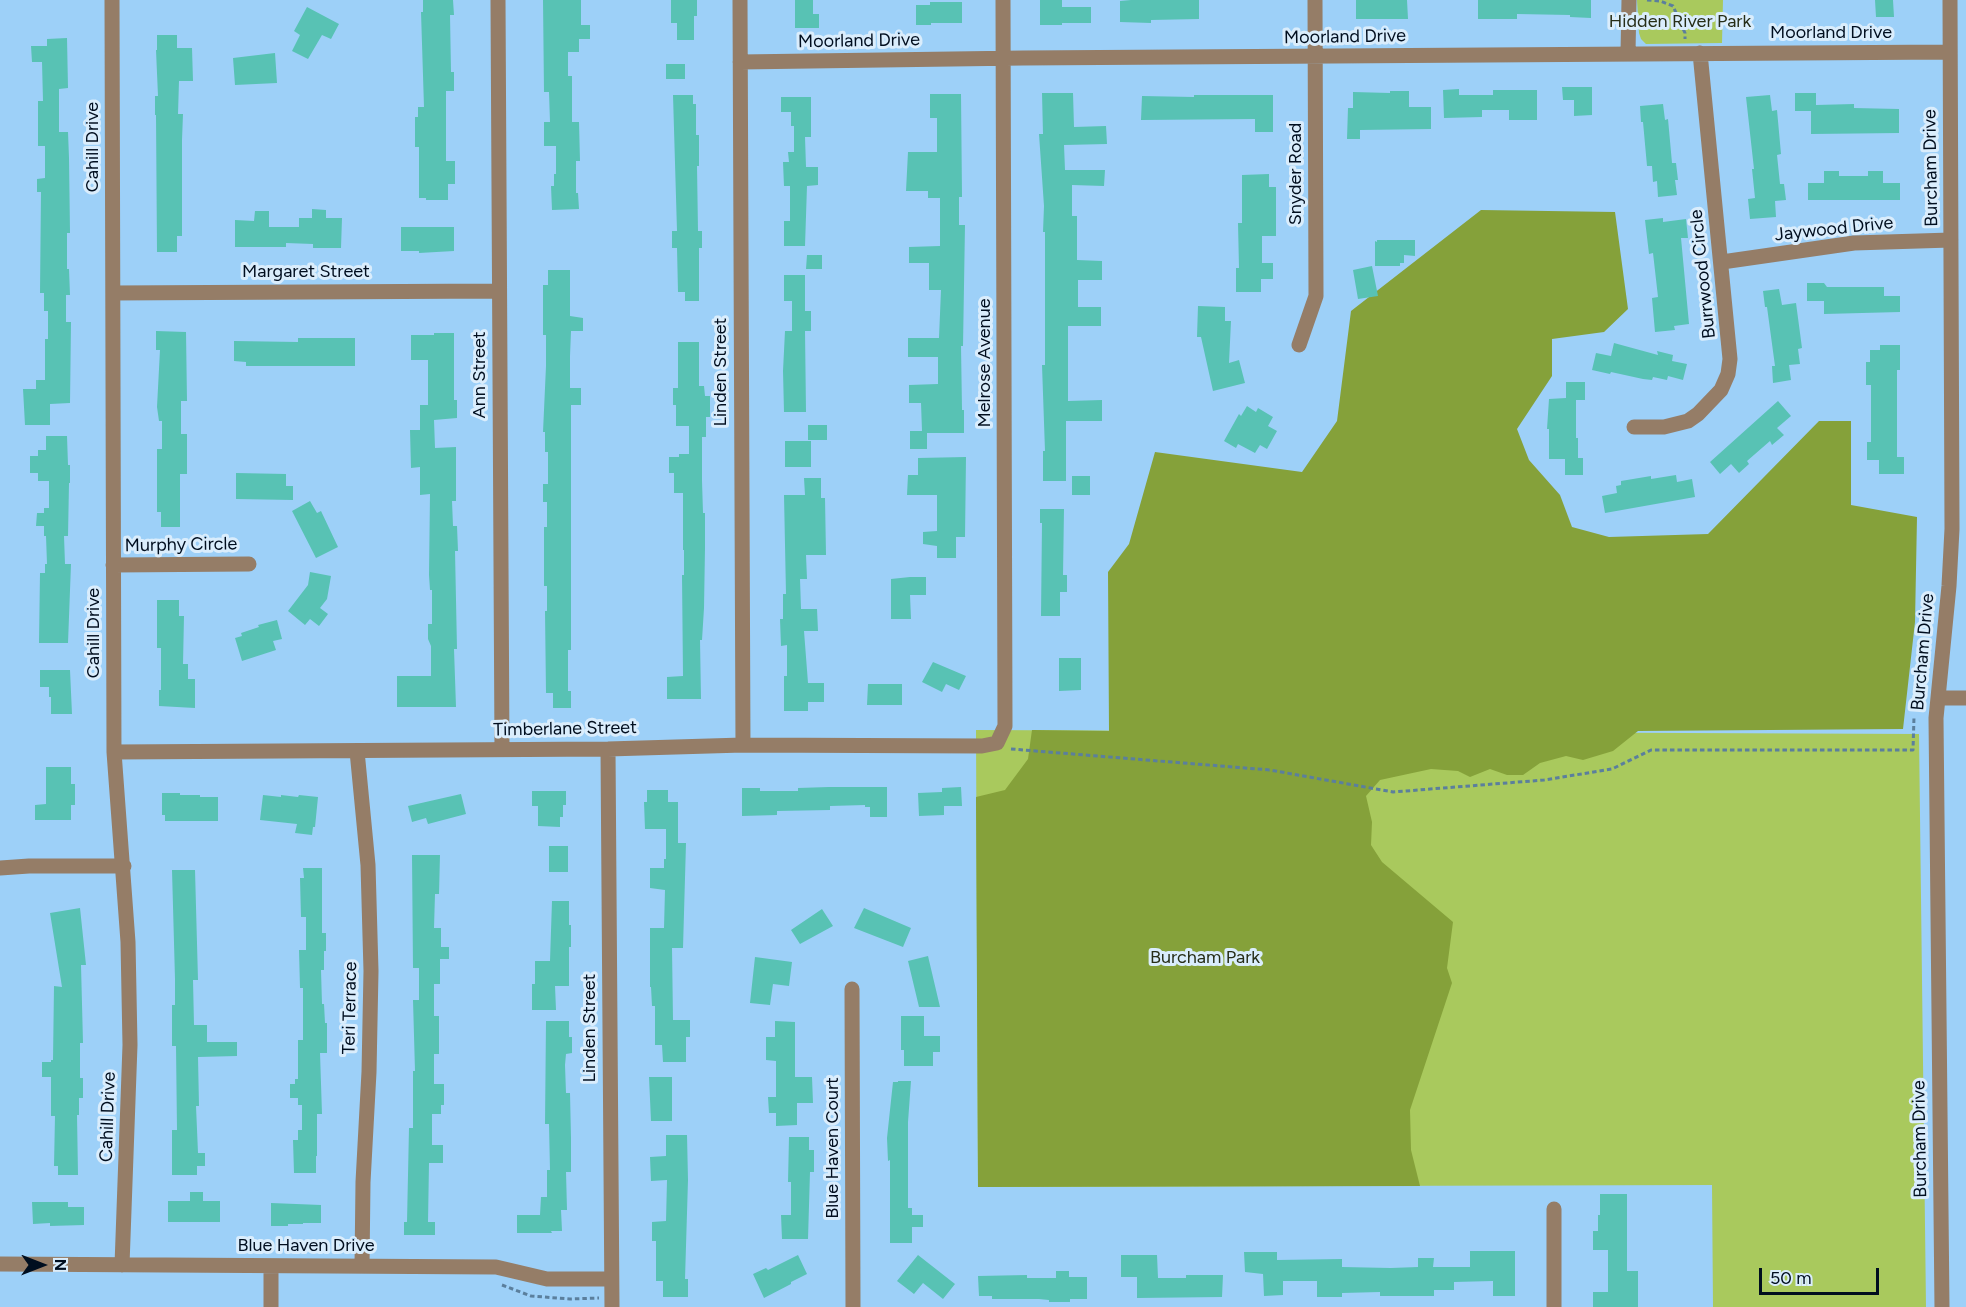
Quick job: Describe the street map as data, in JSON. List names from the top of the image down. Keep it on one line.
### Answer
{"streets":{"street":["Moorland Drive","Cahill Drive","Burcham Drive","Snyder Road","Jaywood Drive","Margaret Street","Burrwood Circle","Melrose Avenue","Linden Street","Ann Street","Murphy Circle","Timberlane Street","Teri Terrace","Blue Haven Court","Blue Haven Drive"]},"crossings":[["Moorland Drive","Burcham Drive"],["Moorland Drive","Snyder Road"],["Moorland Drive","Burrwood Circle"],["Moorland Drive","Melrose Avenue"],["Moorland Drive","Linden Street"],["Cahill Drive","Margaret Street"],["Cahill Drive","Murphy Circle"],["Cahill Drive","Timberlane Street"],["Cahill Drive","Blue Haven Drive"],["Burcham Drive","Jaywood Drive"],["Jaywood Drive","Burrwood Circle"],["Margaret Street","Ann Street"],["Melrose Avenue","Timberlane Street"],["Linden Street","Timberlane Street"],["Linden Street","Blue Haven Drive"],["Ann Street","Timberlane Street"],["Timberlane Street","Teri Terrace"],["Teri Terrace","Blue Haven Drive"]],"parks":["Hidden River Park","Burcham Park"],"scale_bar":"50 m","north":"right"}
